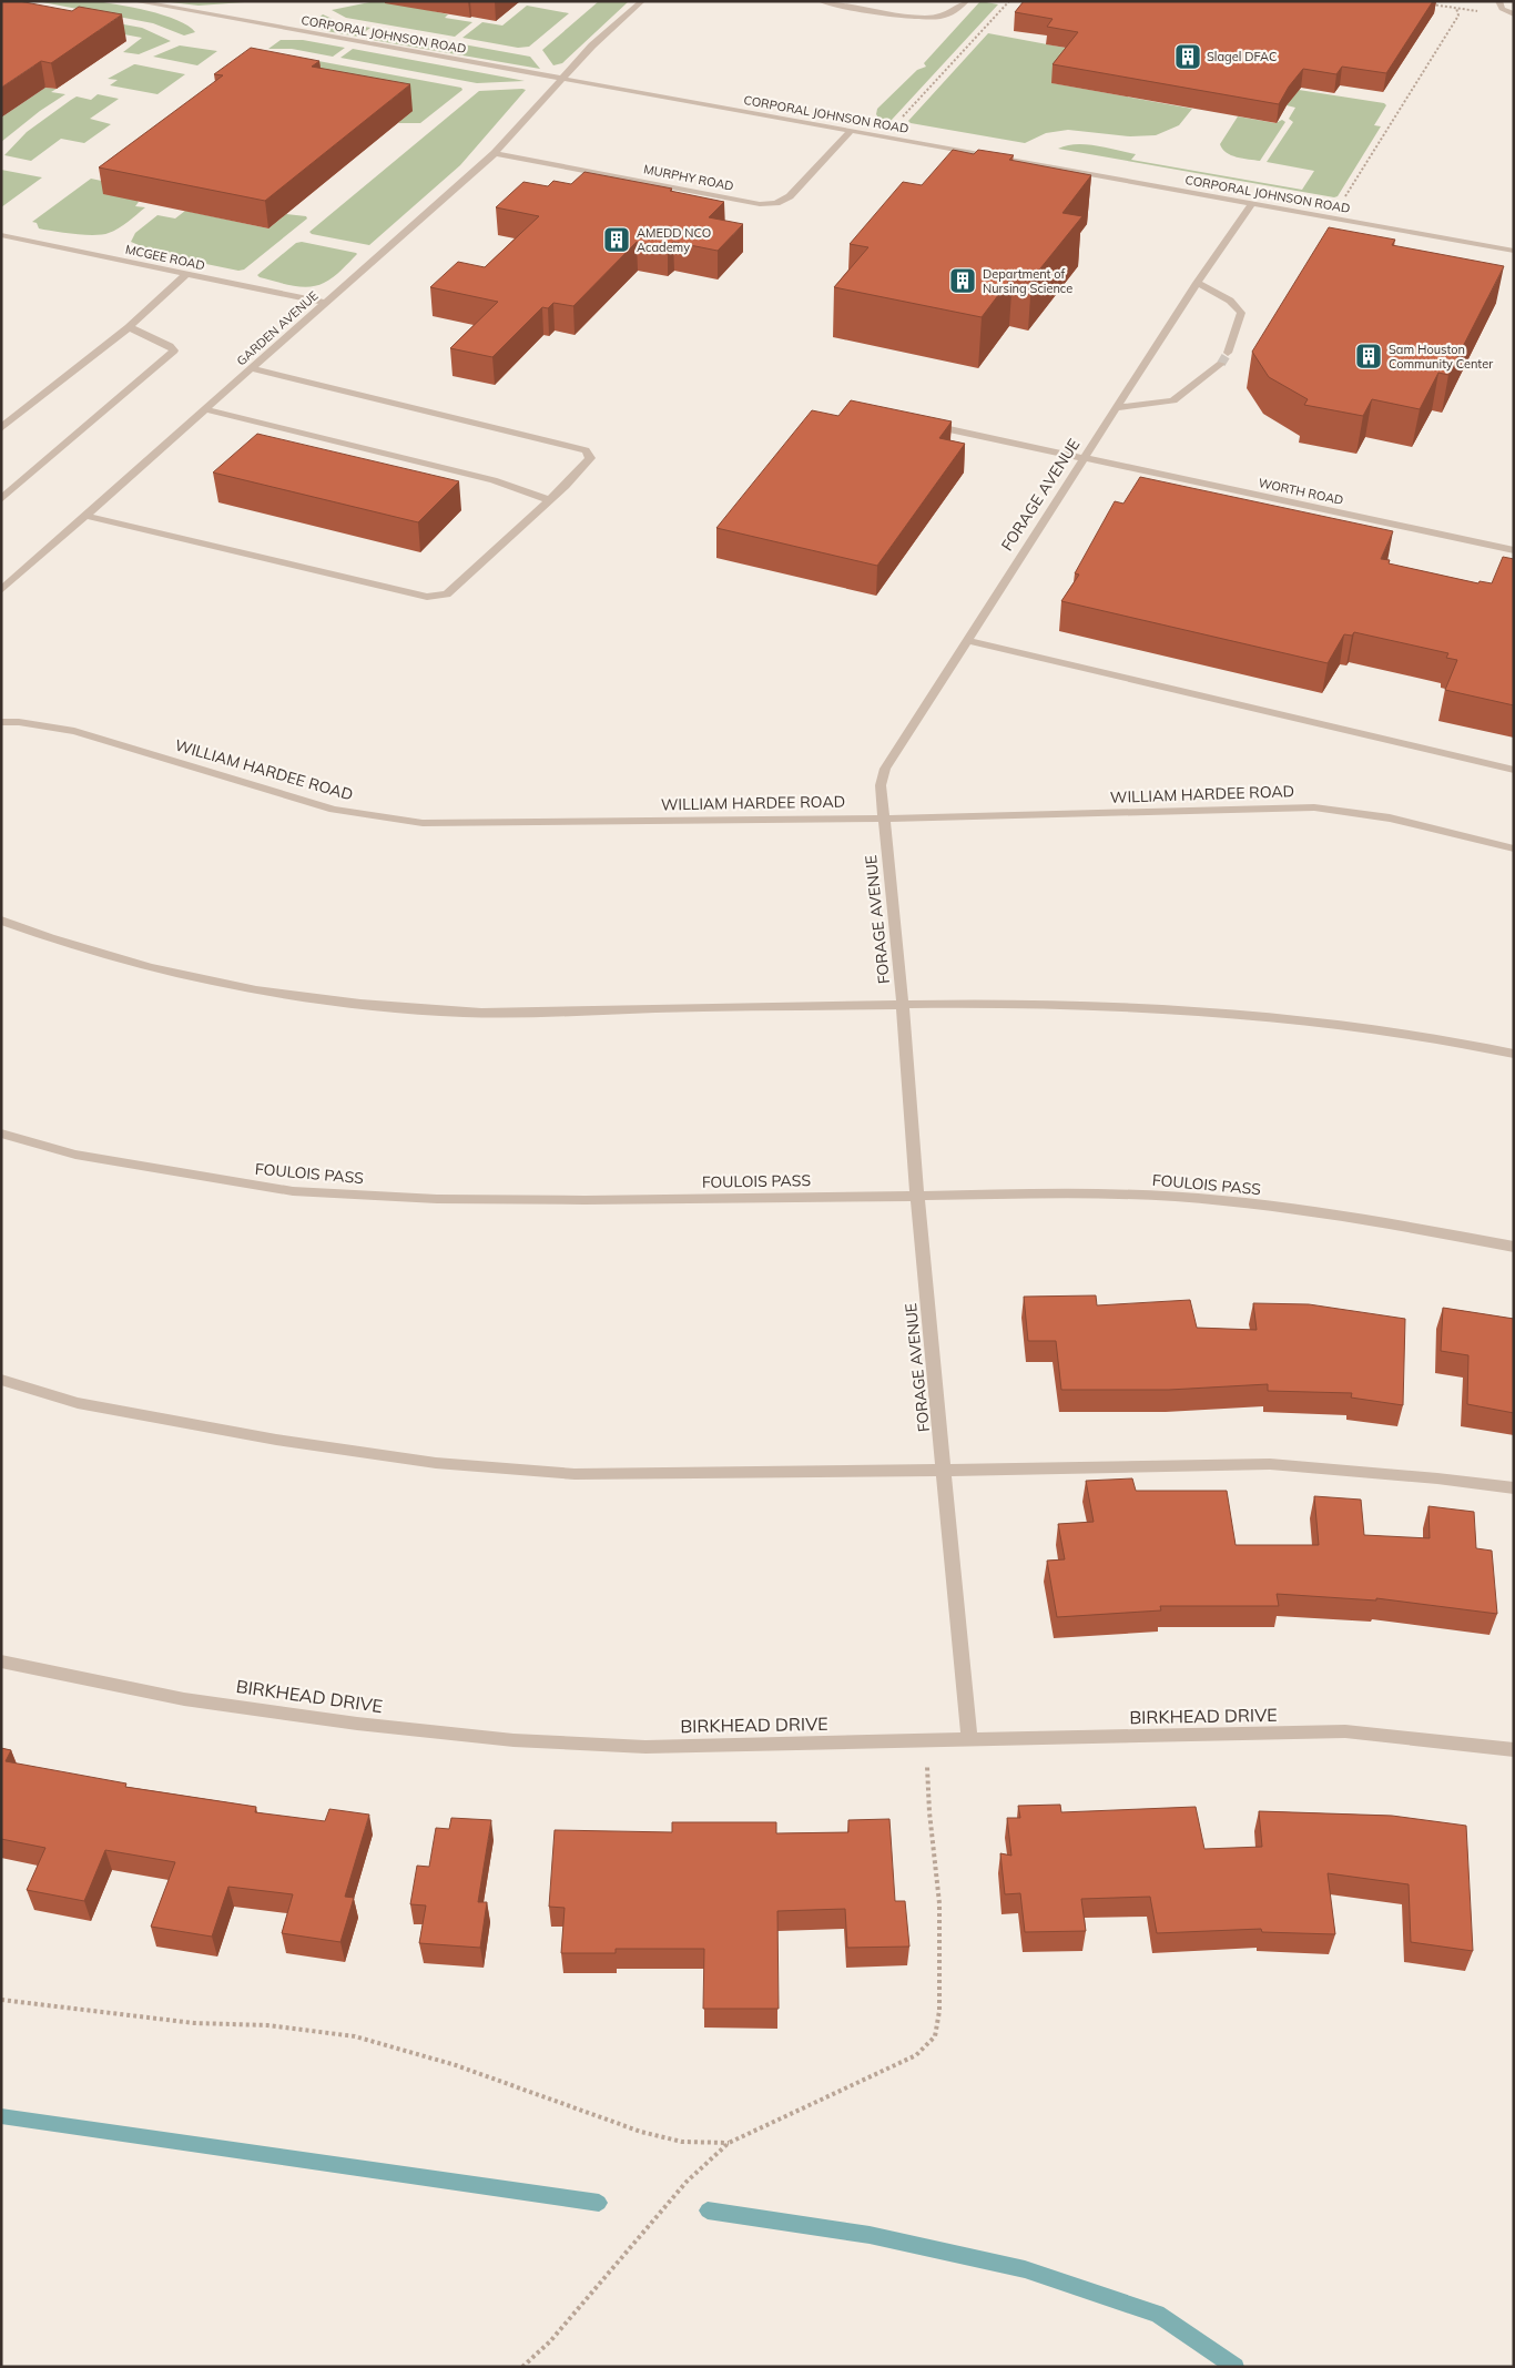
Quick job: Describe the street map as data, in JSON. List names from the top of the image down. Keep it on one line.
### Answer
{"streets":{"street":["CORPORAL JOHNSON ROAD","MURPHY ROAD","MCGEE ROAD","GARDEN AVENUE","WORTH ROAD","FORAGE AVENUE","WILLIAM HARDEE ROAD","FOULOIS PASS","BIRKHEAD DRIVE"]},"crossings":[["CORPORAL JOHNSON ROAD","MURPHY ROAD"],["CORPORAL JOHNSON ROAD","GARDEN AVENUE"],["CORPORAL JOHNSON ROAD","FORAGE AVENUE"],["MURPHY ROAD","GARDEN AVENUE"],["MCGEE ROAD","GARDEN AVENUE"],["WORTH ROAD","FORAGE AVENUE"],["FORAGE AVENUE","WILLIAM HARDEE ROAD"],["FORAGE AVENUE","FOULOIS PASS"],["FORAGE AVENUE","BIRKHEAD DRIVE"]],"places":{"building":["Slagel DFAC","AMEDD NCO Academy","Department of Nursing Science","Sam Houston Community Center"]}}
